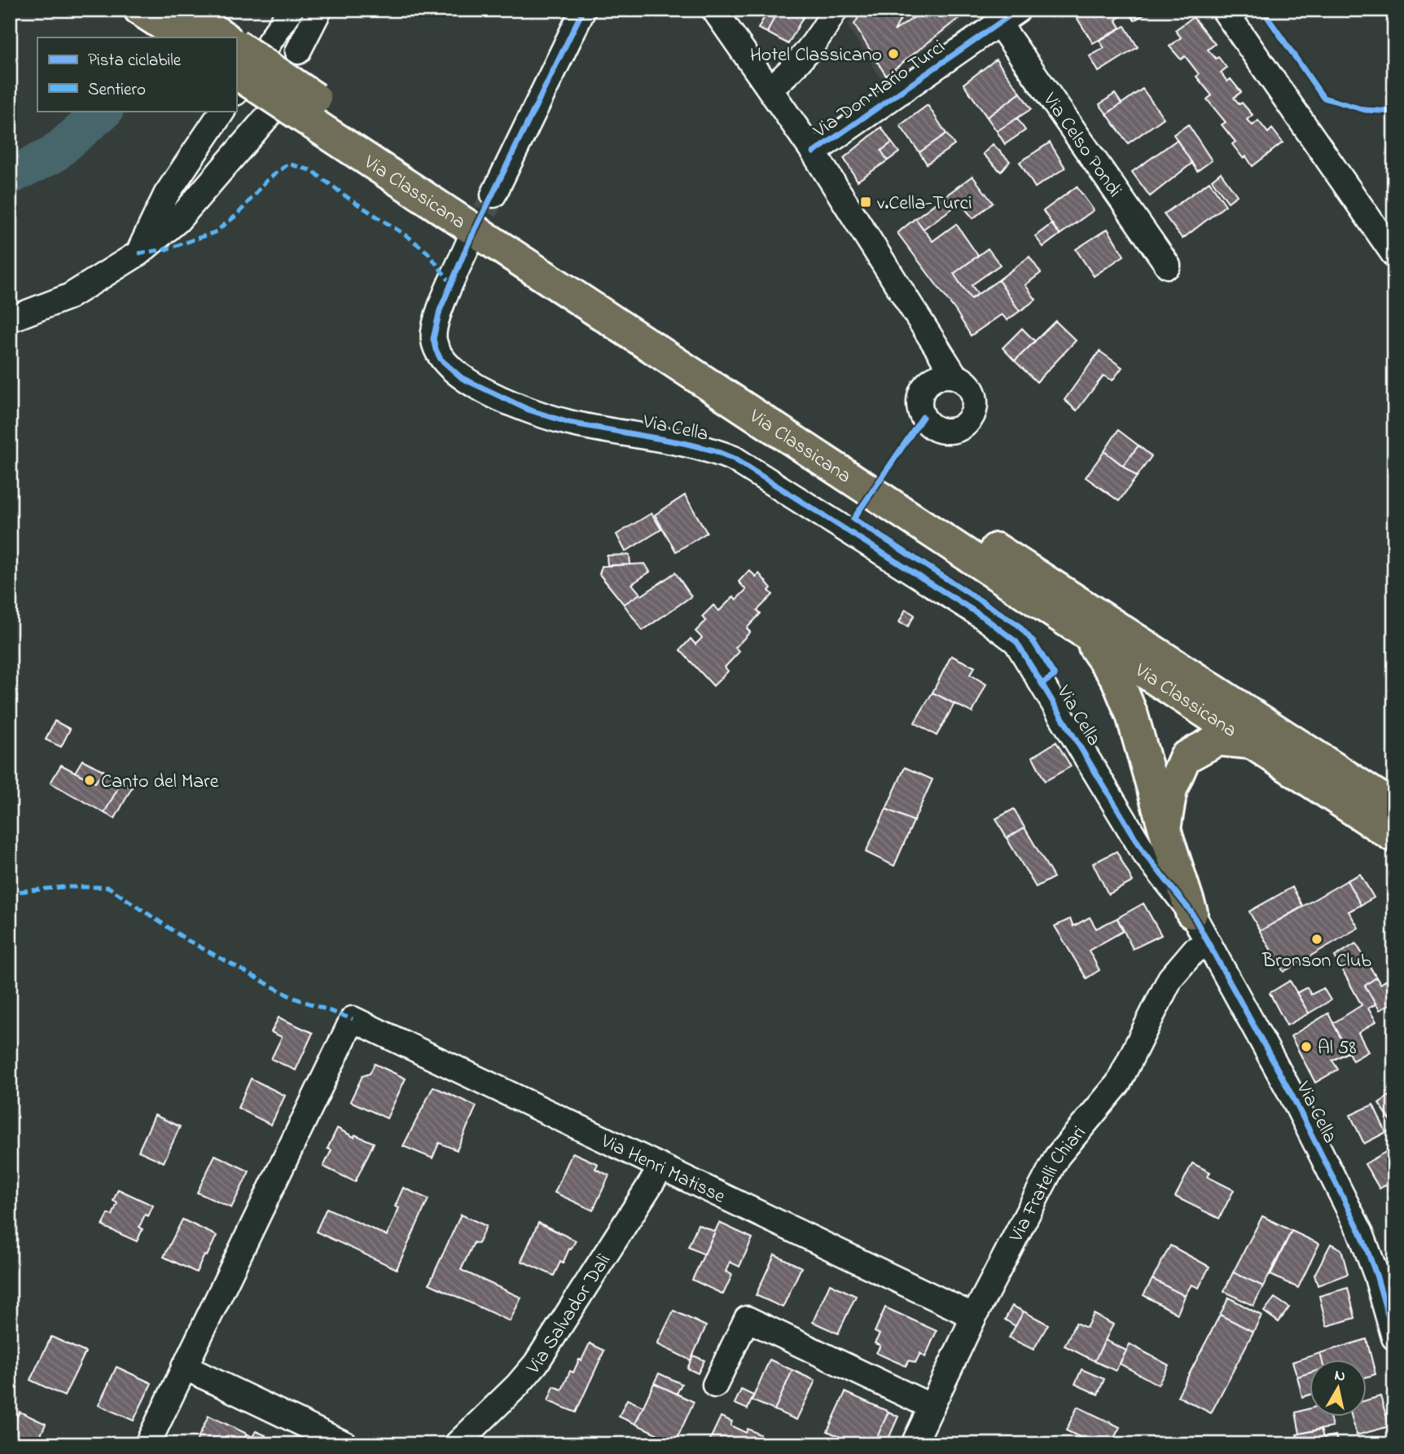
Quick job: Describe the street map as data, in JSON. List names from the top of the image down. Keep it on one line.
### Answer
{"streets":{"highway":["Via Classicana"],"street":["Via Don Mario Turci","Via Celso Pondi","Via Cella","Via Henri Matisse","Via Fratelli Chiari","Via Salvador Dalì"]},"crossings":[["Via Don Mario Turci","Via Celso Pondi"],["Via Cella","Via Fratelli Chiari"],["Via Henri Matisse","Via Fratelli Chiari"],["Via Henri Matisse","Via Salvador Dalì"]],"places":{"other":["Hotel Classicano","Canto del Mare","Bronson Club","Al 58"],"transit":["v.Cella-Turci"]},"legend":["Pista ciclabile","Sentiero"],"north":"top"}
